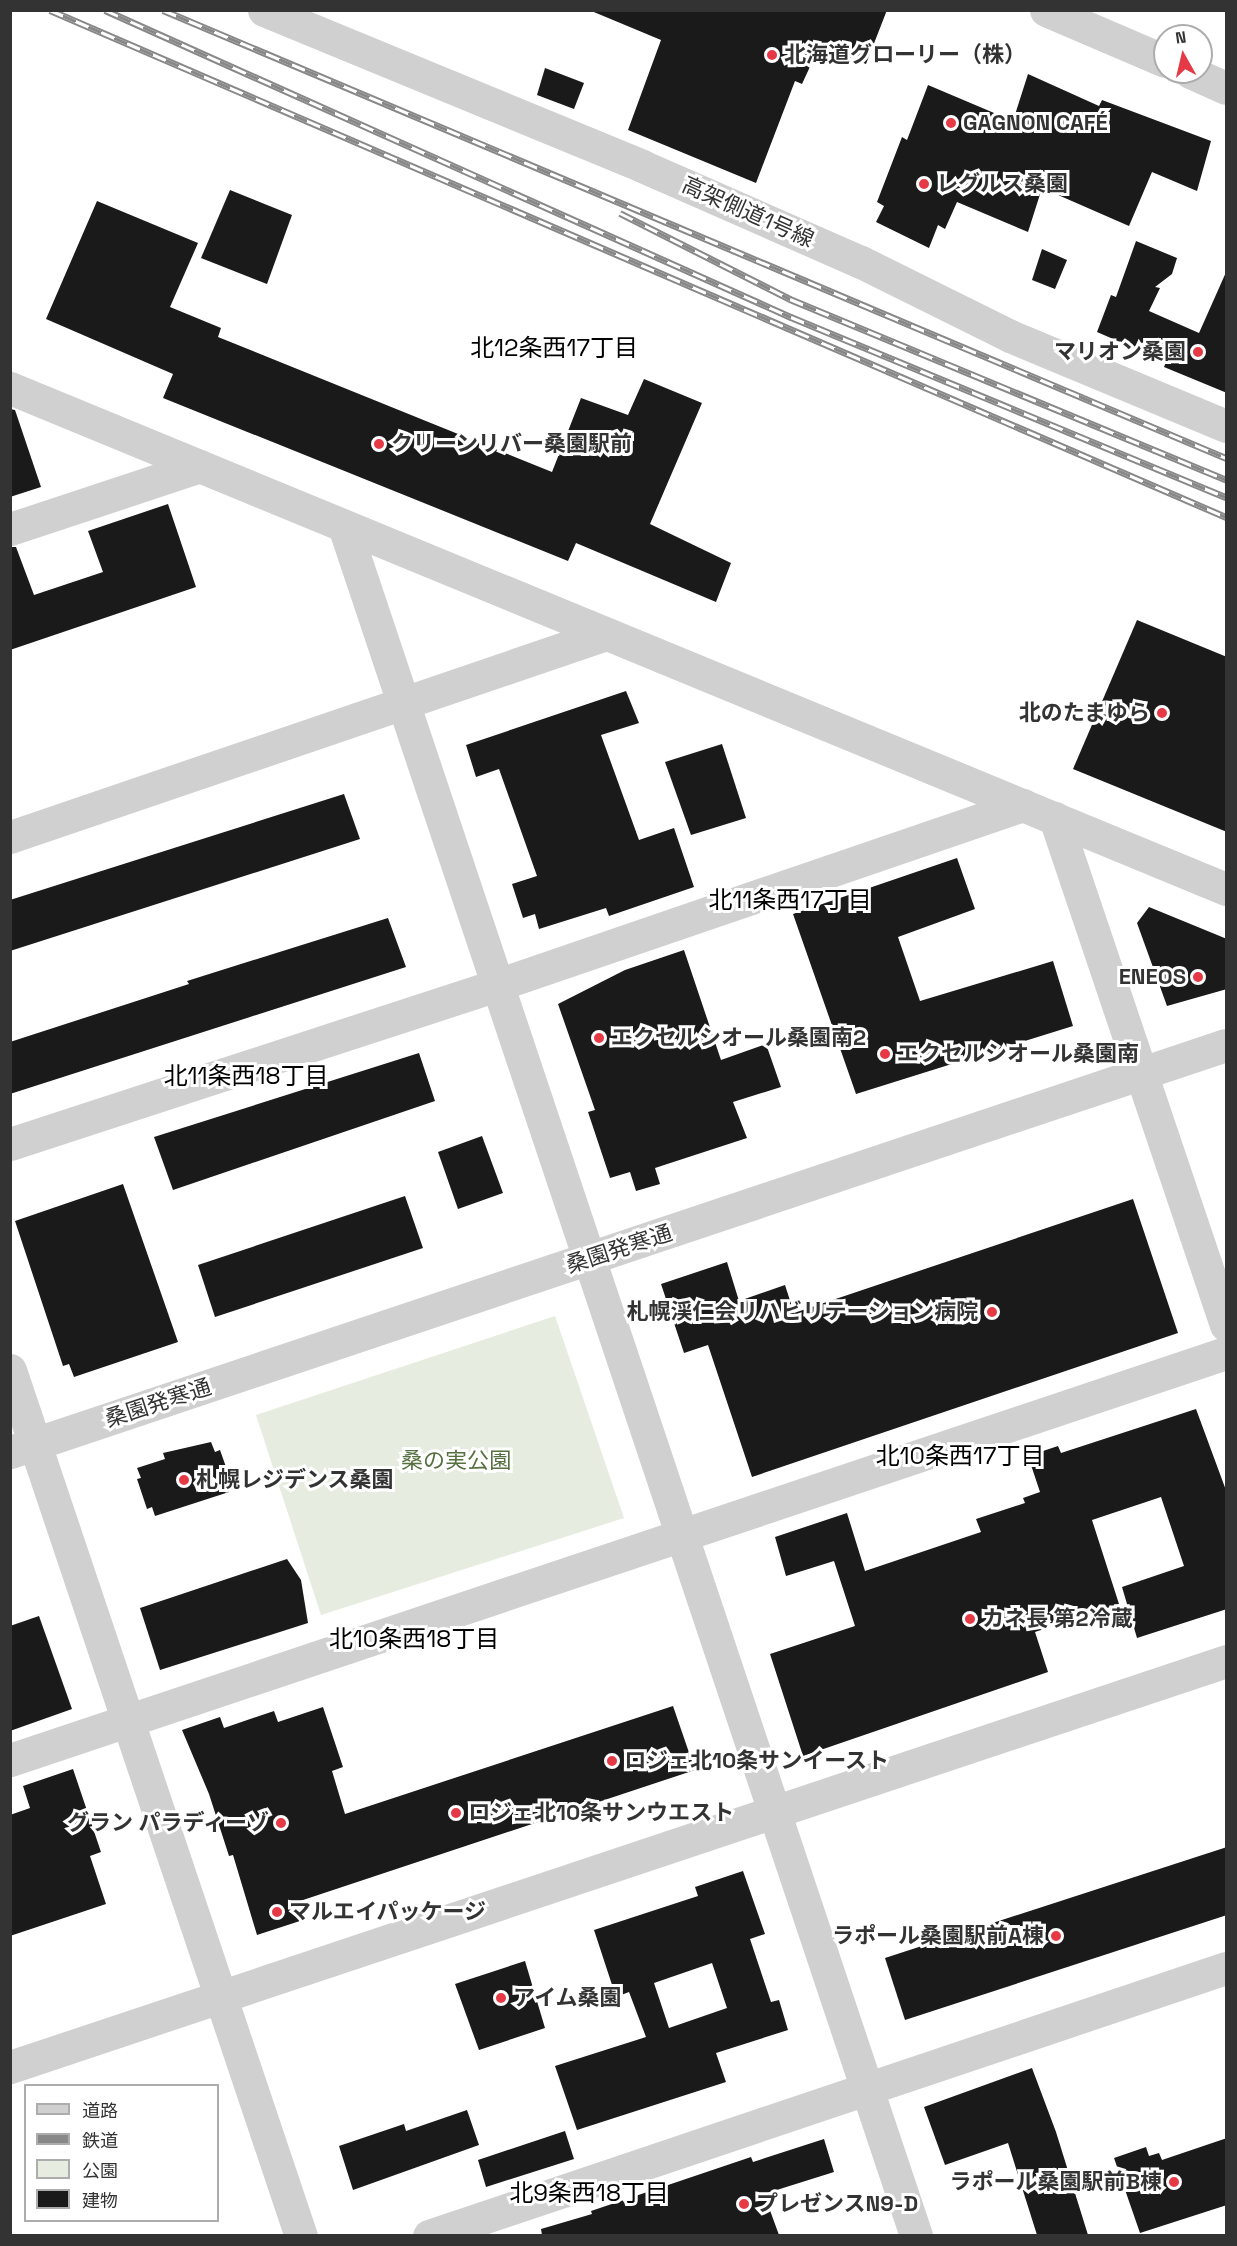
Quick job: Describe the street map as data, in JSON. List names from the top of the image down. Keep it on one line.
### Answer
{"streets":{"street":["高架側道1号線","桑園発寒通"]},"districts":["北12条西17丁目","北11条西17丁目","北11条西18丁目","北10条西17丁目","北10条西18丁目","北9条西18丁目"],"parks":["桑の実公園"],"places":["北海道グローリー（株）","GAGNON CAFÉ","レグルス桑園","マリオン桑園","クリーンリバー桑園駅前","北のたまゆら","ENEOS","エクセルシオール桑園南2","エクセルシオール桑園南","札幌渓仁会リハビリテーション病院","札幌レジデンス桑園","カネ長 第2冷蔵","ロジェ北10条サンイースト","ロジェ北10条サンウエスト","グラン パラディーゾ","マルエイパッケージ","ラポール桑園駅前A棟","アイム桑園","ラポール桑園駅前B棟","プレゼンスN9-D"],"legend":["道路","鉄道","公園","建物"],"north":"top"}
